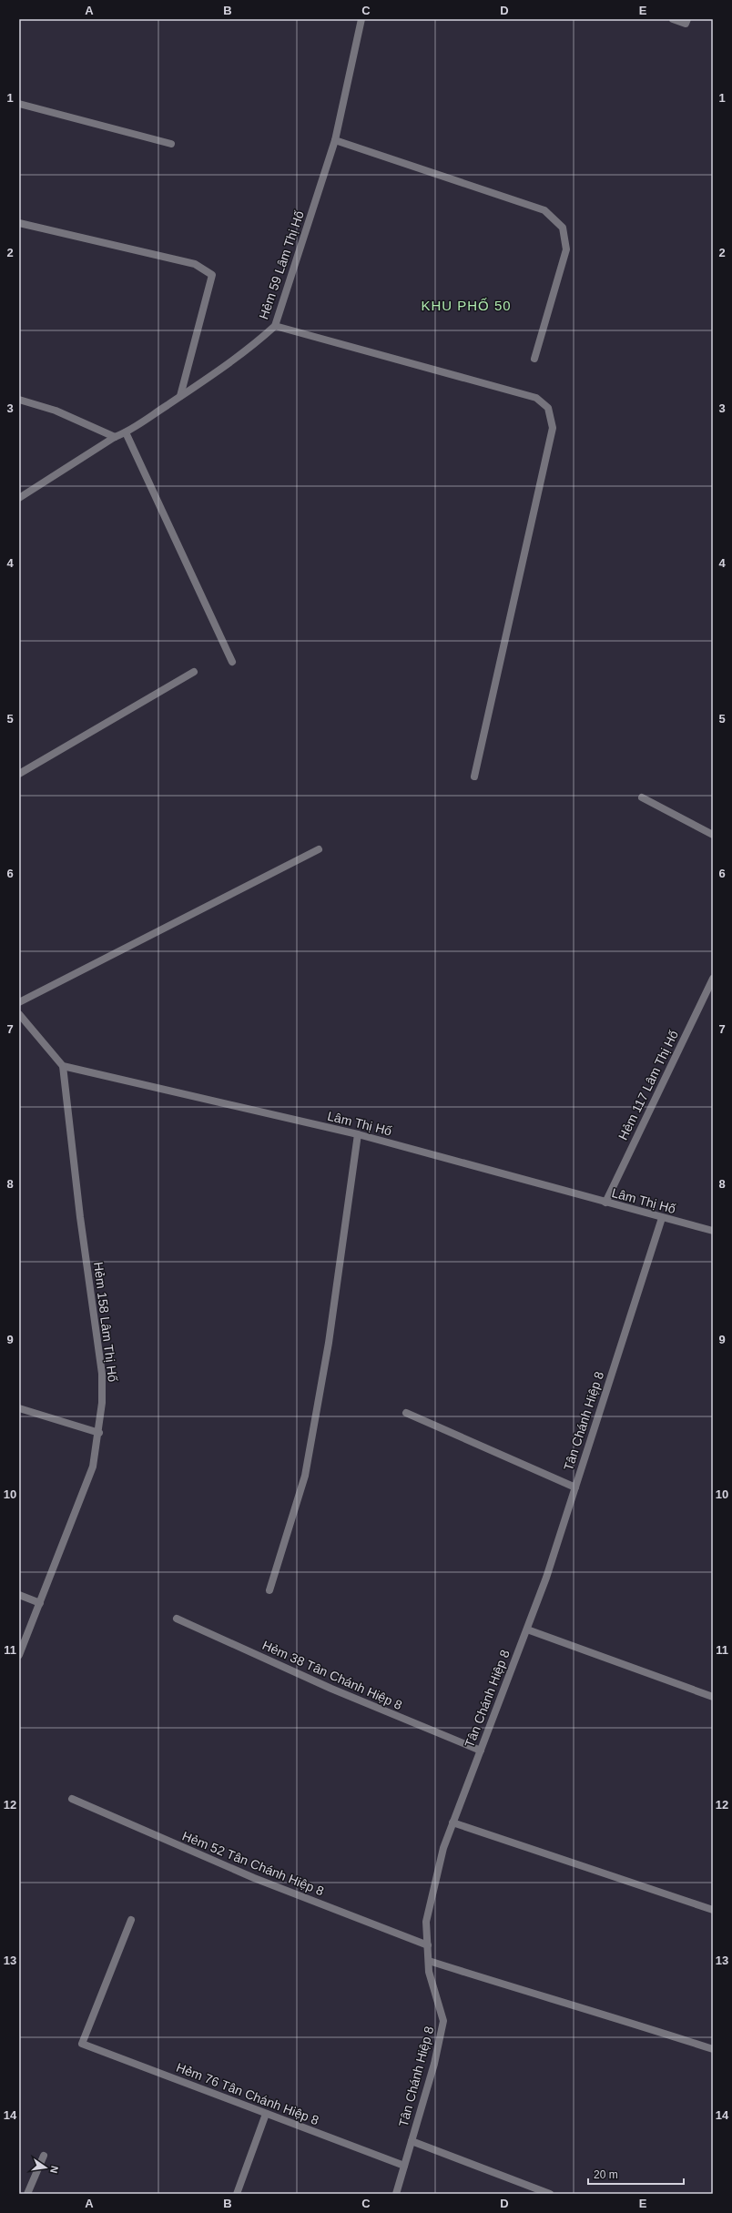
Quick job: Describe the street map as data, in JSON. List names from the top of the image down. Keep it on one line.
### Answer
{"streets":{"street":["Hẻm 59 Lâm Thị Hố","Hẻm 117 Lâm Thị Hố","Lâm Thị Hố","Hẻm 158 Lâm Thị Hố","Tân Chánh Hiệp 8","Hẻm 38 Tân Chánh Hiệp 8","Hẻm 52 Tân Chánh Hiệp 8","Hẻm 76 Tân Chánh Hiệp 8"]},"crossings":[["Hẻm 117 Lâm Thị Hố","Lâm Thị Hố"],["Lâm Thị Hố","Hẻm 158 Lâm Thị Hố"],["Lâm Thị Hố","Tân Chánh Hiệp 8"],["Tân Chánh Hiệp 8","Hẻm 38 Tân Chánh Hiệp 8"],["Tân Chánh Hiệp 8","Hẻm 52 Tân Chánh Hiệp 8"],["Tân Chánh Hiệp 8","Hẻm 76 Tân Chánh Hiệp 8"]],"districts":["KHU PHỐ 50"],"scale_bar":"20 m","north":"right","grid":{"columns":["A","B","C","D","E"],"rows":["1","2","3","4","5","6","7","8","9","10","11","12","13","14"]}}
